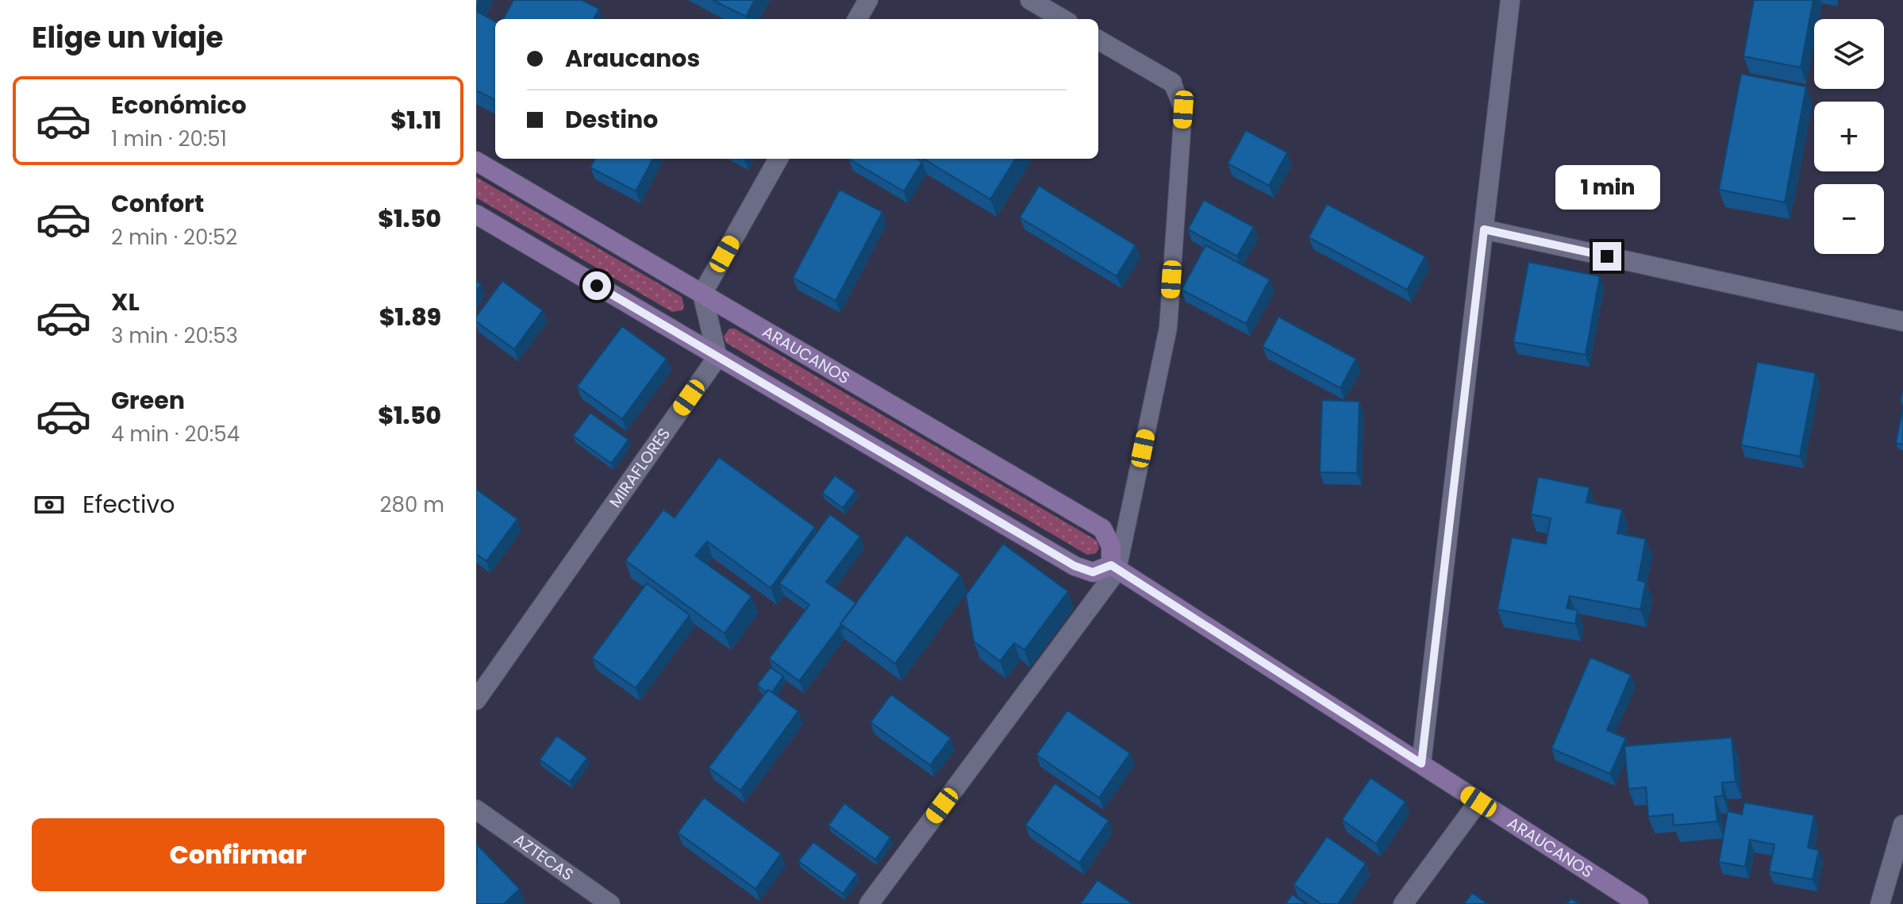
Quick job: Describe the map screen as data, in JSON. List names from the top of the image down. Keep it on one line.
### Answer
{"streets":{"street":["ARAUCANOS","MIRAFLORES","AZTECAS"]},"page":{"heading":"Elige un viaje","map_buttons":["+","−"],"banner":["Araucanos","Destino"],"list":[{"name":"Económico","note":"1 min · 20:51","value":"$1.11"},{"name":"Confort","note":"2 min · 20:52","value":"$1.50"},{"name":"XL","note":"3 min · 20:53","value":"$1.89"},{"name":"Green","note":"4 min · 20:54","value":"$1.50"}],"bubble":"1 min","pay":["Efectivo","280 m"],"buttons":"Confirmar"}}
